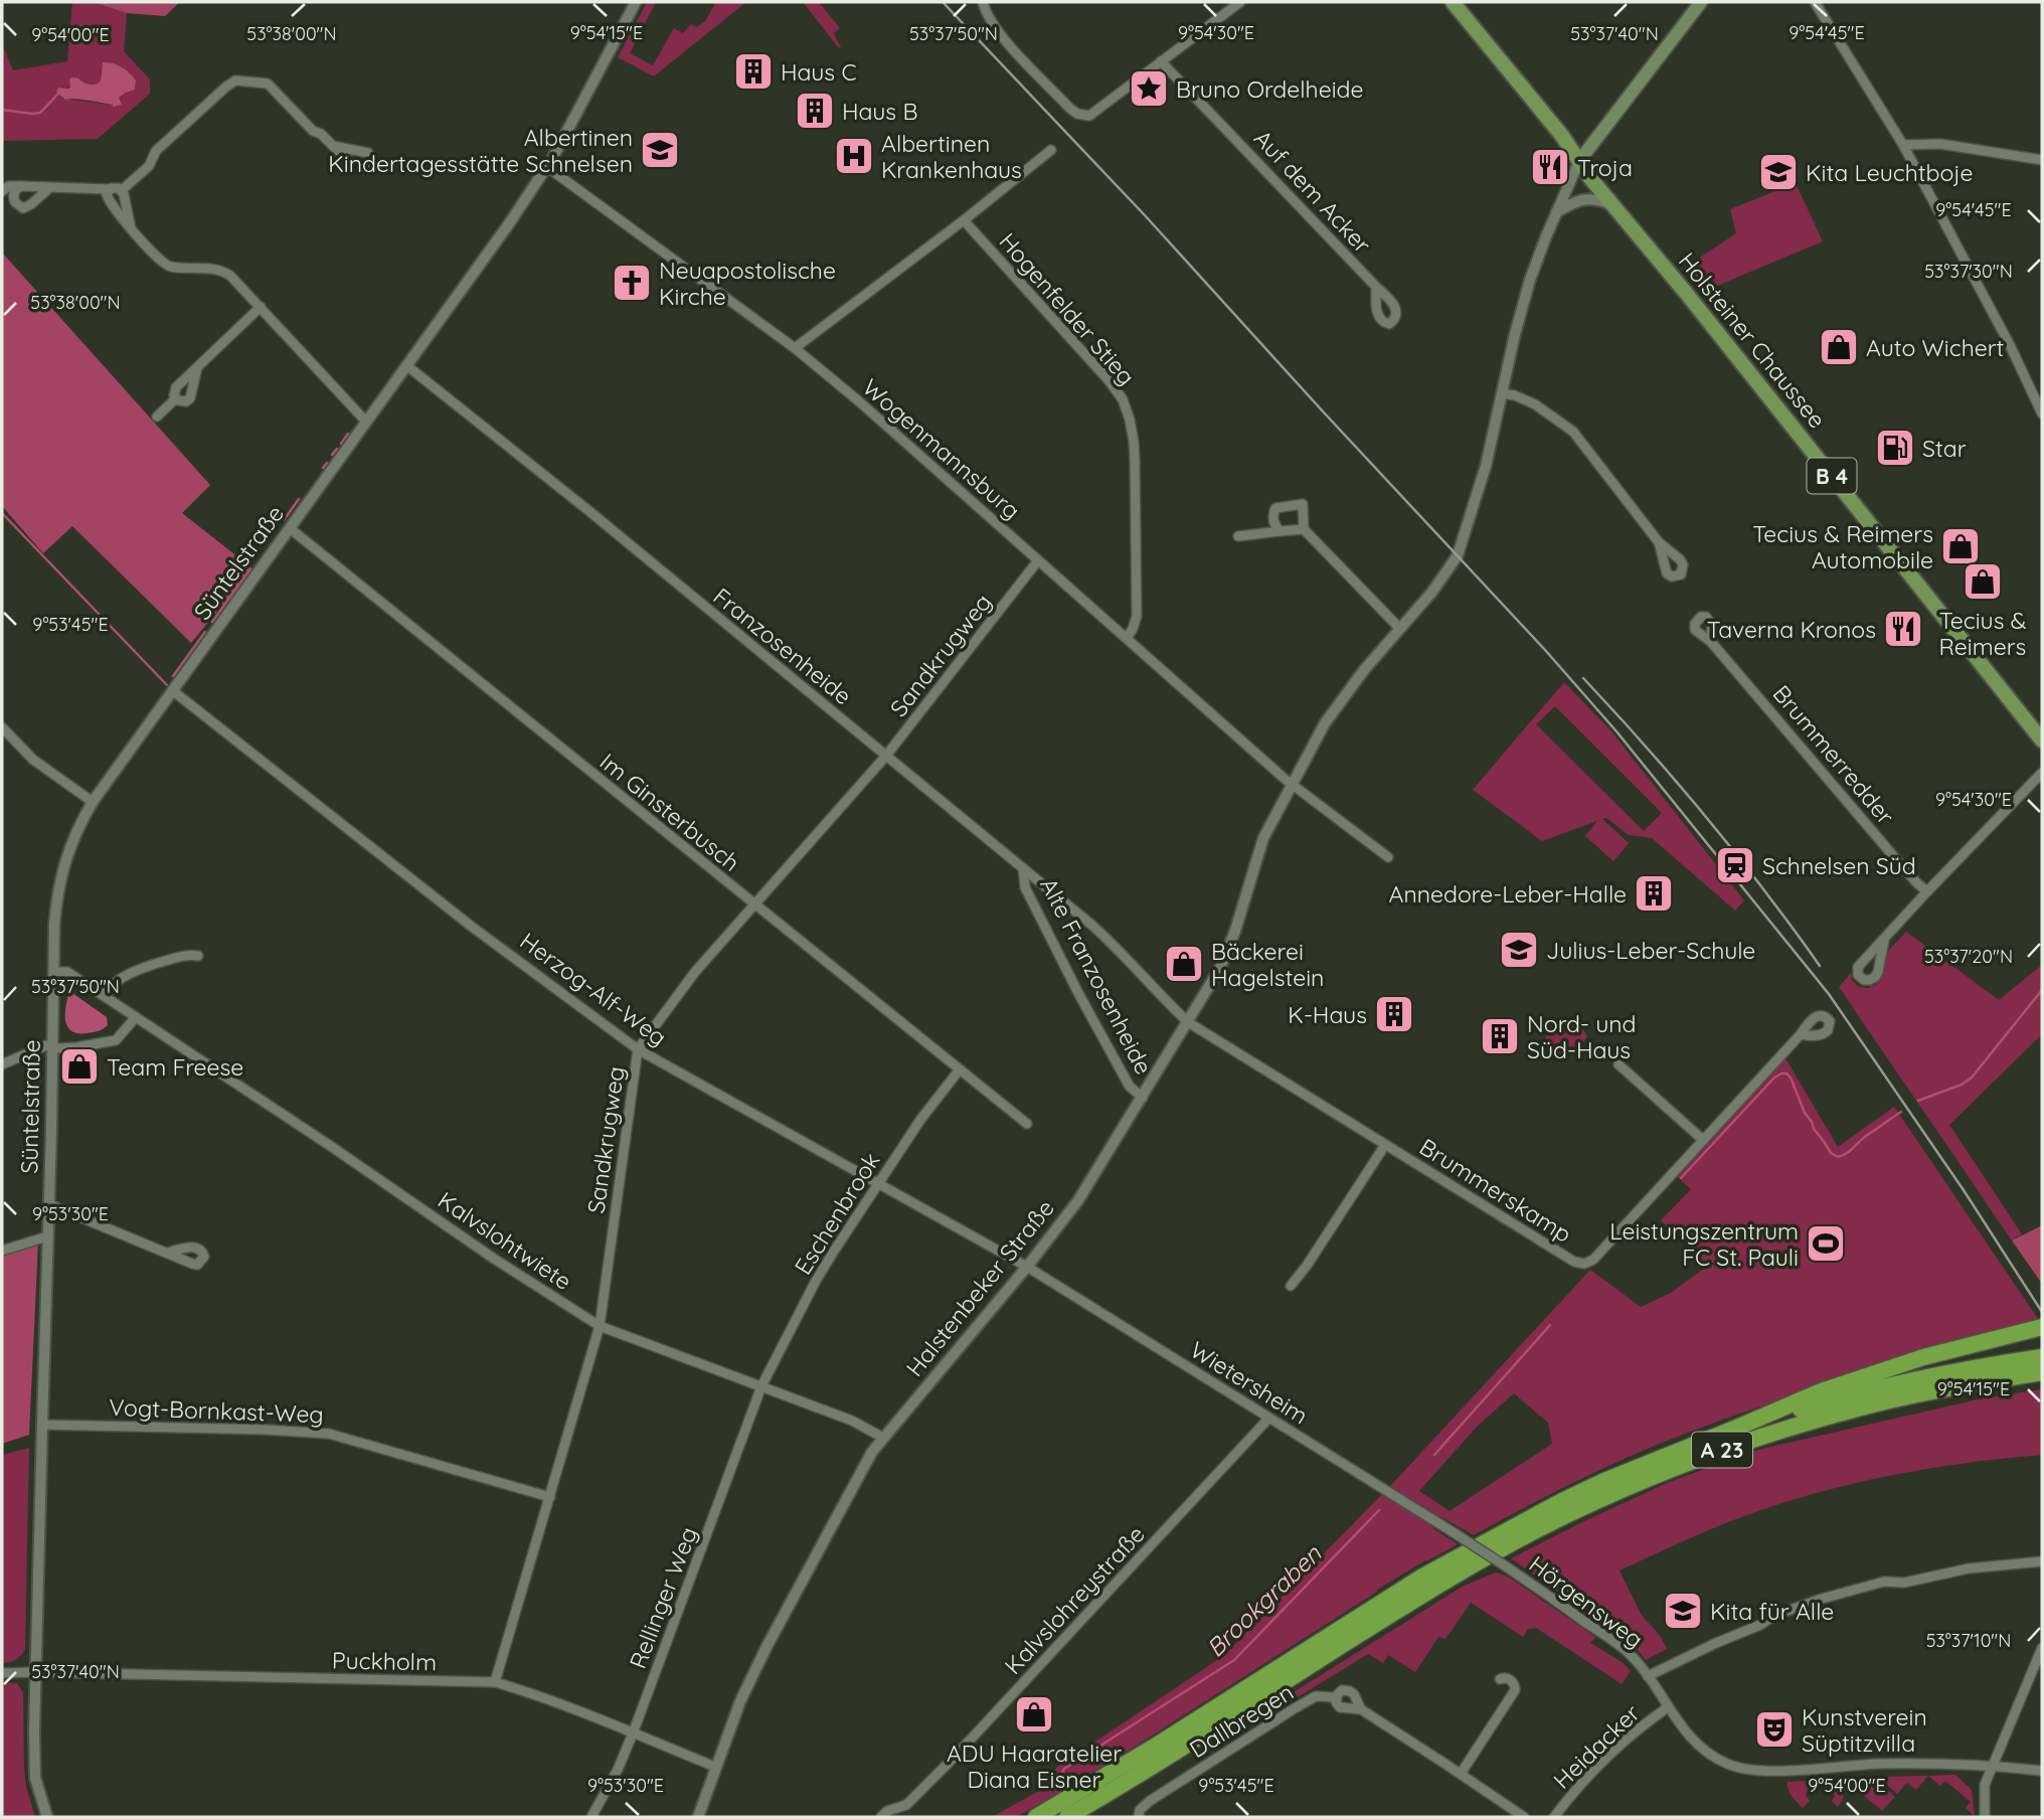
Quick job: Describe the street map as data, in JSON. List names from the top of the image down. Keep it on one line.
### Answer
{"streets":{"highway":["A 23"],"main road":["Holsteiner Chaussee","B 4"],"street":["Auf dem Acker","Hogenfelder Stieg","Wogenmannsburg","Süntelstraße","Franzosenheide","Sandkrugweg","Brummerredder","Im Ginsterbusch","Alte Franzosenheide","Herzog-Alf-Weg","Brummerskamp","Eschenbrook","Kalvslohtwiete","Halstenbeker Straße","Wietersheim","Vogt-Bornkast-Weg","Rellinger Weg","Kalvslohreystraße","Hörgensweg","Puckholm","Dallbregen","Heidacker"]},"crossings":[["Hogenfelder Stieg","Wogenmannsburg"],["Holsteiner Chaussee","Halstenbeker Straße"],["Wogenmannsburg","Süntelstraße"],["Wogenmannsburg","Sandkrugweg"],["Wogenmannsburg","Halstenbeker Straße"],["Süntelstraße","Franzosenheide"],["Süntelstraße","Im Ginsterbusch"],["Süntelstraße","Herzog-Alf-Weg"],["Süntelstraße","Kalvslohtwiete"],["Süntelstraße","Vogt-Bornkast-Weg"],["Süntelstraße","Puckholm"],["Franzosenheide","Sandkrugweg"],["Franzosenheide","Alte Franzosenheide"],["Franzosenheide","Brummerskamp"],["Franzosenheide","Halstenbeker Straße"],["Sandkrugweg","Im Ginsterbusch"],["Sandkrugweg","Herzog-Alf-Weg"],["Sandkrugweg","Kalvslohtwiete"],["Sandkrugweg","Vogt-Bornkast-Weg"],["Sandkrugweg","Puckholm"],["Im Ginsterbusch","Eschenbrook"],["Alte Franzosenheide","Halstenbeker Straße"],["Herzog-Alf-Weg","Eschenbrook"],["Herzog-Alf-Weg","Halstenbeker Straße"],["Herzog-Alf-Weg","Wietersheim"],["Brummerskamp","Halstenbeker Straße"],["Eschenbrook","Kalvslohtwiete"],["Eschenbrook","Rellinger Weg"],["Kalvslohtwiete","Halstenbeker Straße"],["Kalvslohtwiete","Rellinger Weg"],["Halstenbeker Straße","Wietersheim"],["Halstenbeker Straße","Puckholm"],["Wietersheim","Kalvslohreystraße"],["Wietersheim","Hörgensweg"],["Rellinger Weg","Puckholm"],["Hörgensweg","Heidacker"]],"water":["Brookgraben"],"places":{"building":["Haus C","Haus B","Annedore-Leber-Halle","K-Haus","Nord- und Süd-Haus"],"place":["Bruno Ordelheide"],"school or university":["Albertinen Kindertagesstätte Schnelsen","Kita Leuchtboje","Julius-Leber-Schule","Kita für Alle"],"hospital":["Albertinen Krankenhaus"],"restaurant":["Troja","Taverna Kronos"],"church":["Neuapostolische Kirche"],"shop":["Auto Wichert","Tecius & Reimers Automobile","Tecius & Reimers","Bäckerei Hagelstein","Team Freese","ADU Haaratelier Diana Eisner"],"fuel station":["Star"],"station":["Schnelsen Süd"],"sports":["Leistungszentrum FC St. Pauli"],"theatre":["Kunstverein Süptitzvilla"]},"coordinates":["9°54'15\"E","9°54'30\"E","9°54'45\"E","53°38'00\"N","53°37'50\"N","53°37'40\"N","9°54'00\"E","53°37'30\"N","9°53'45\"E","53°37'20\"N","9°53'30\"E","53°37'10\"N"]}
